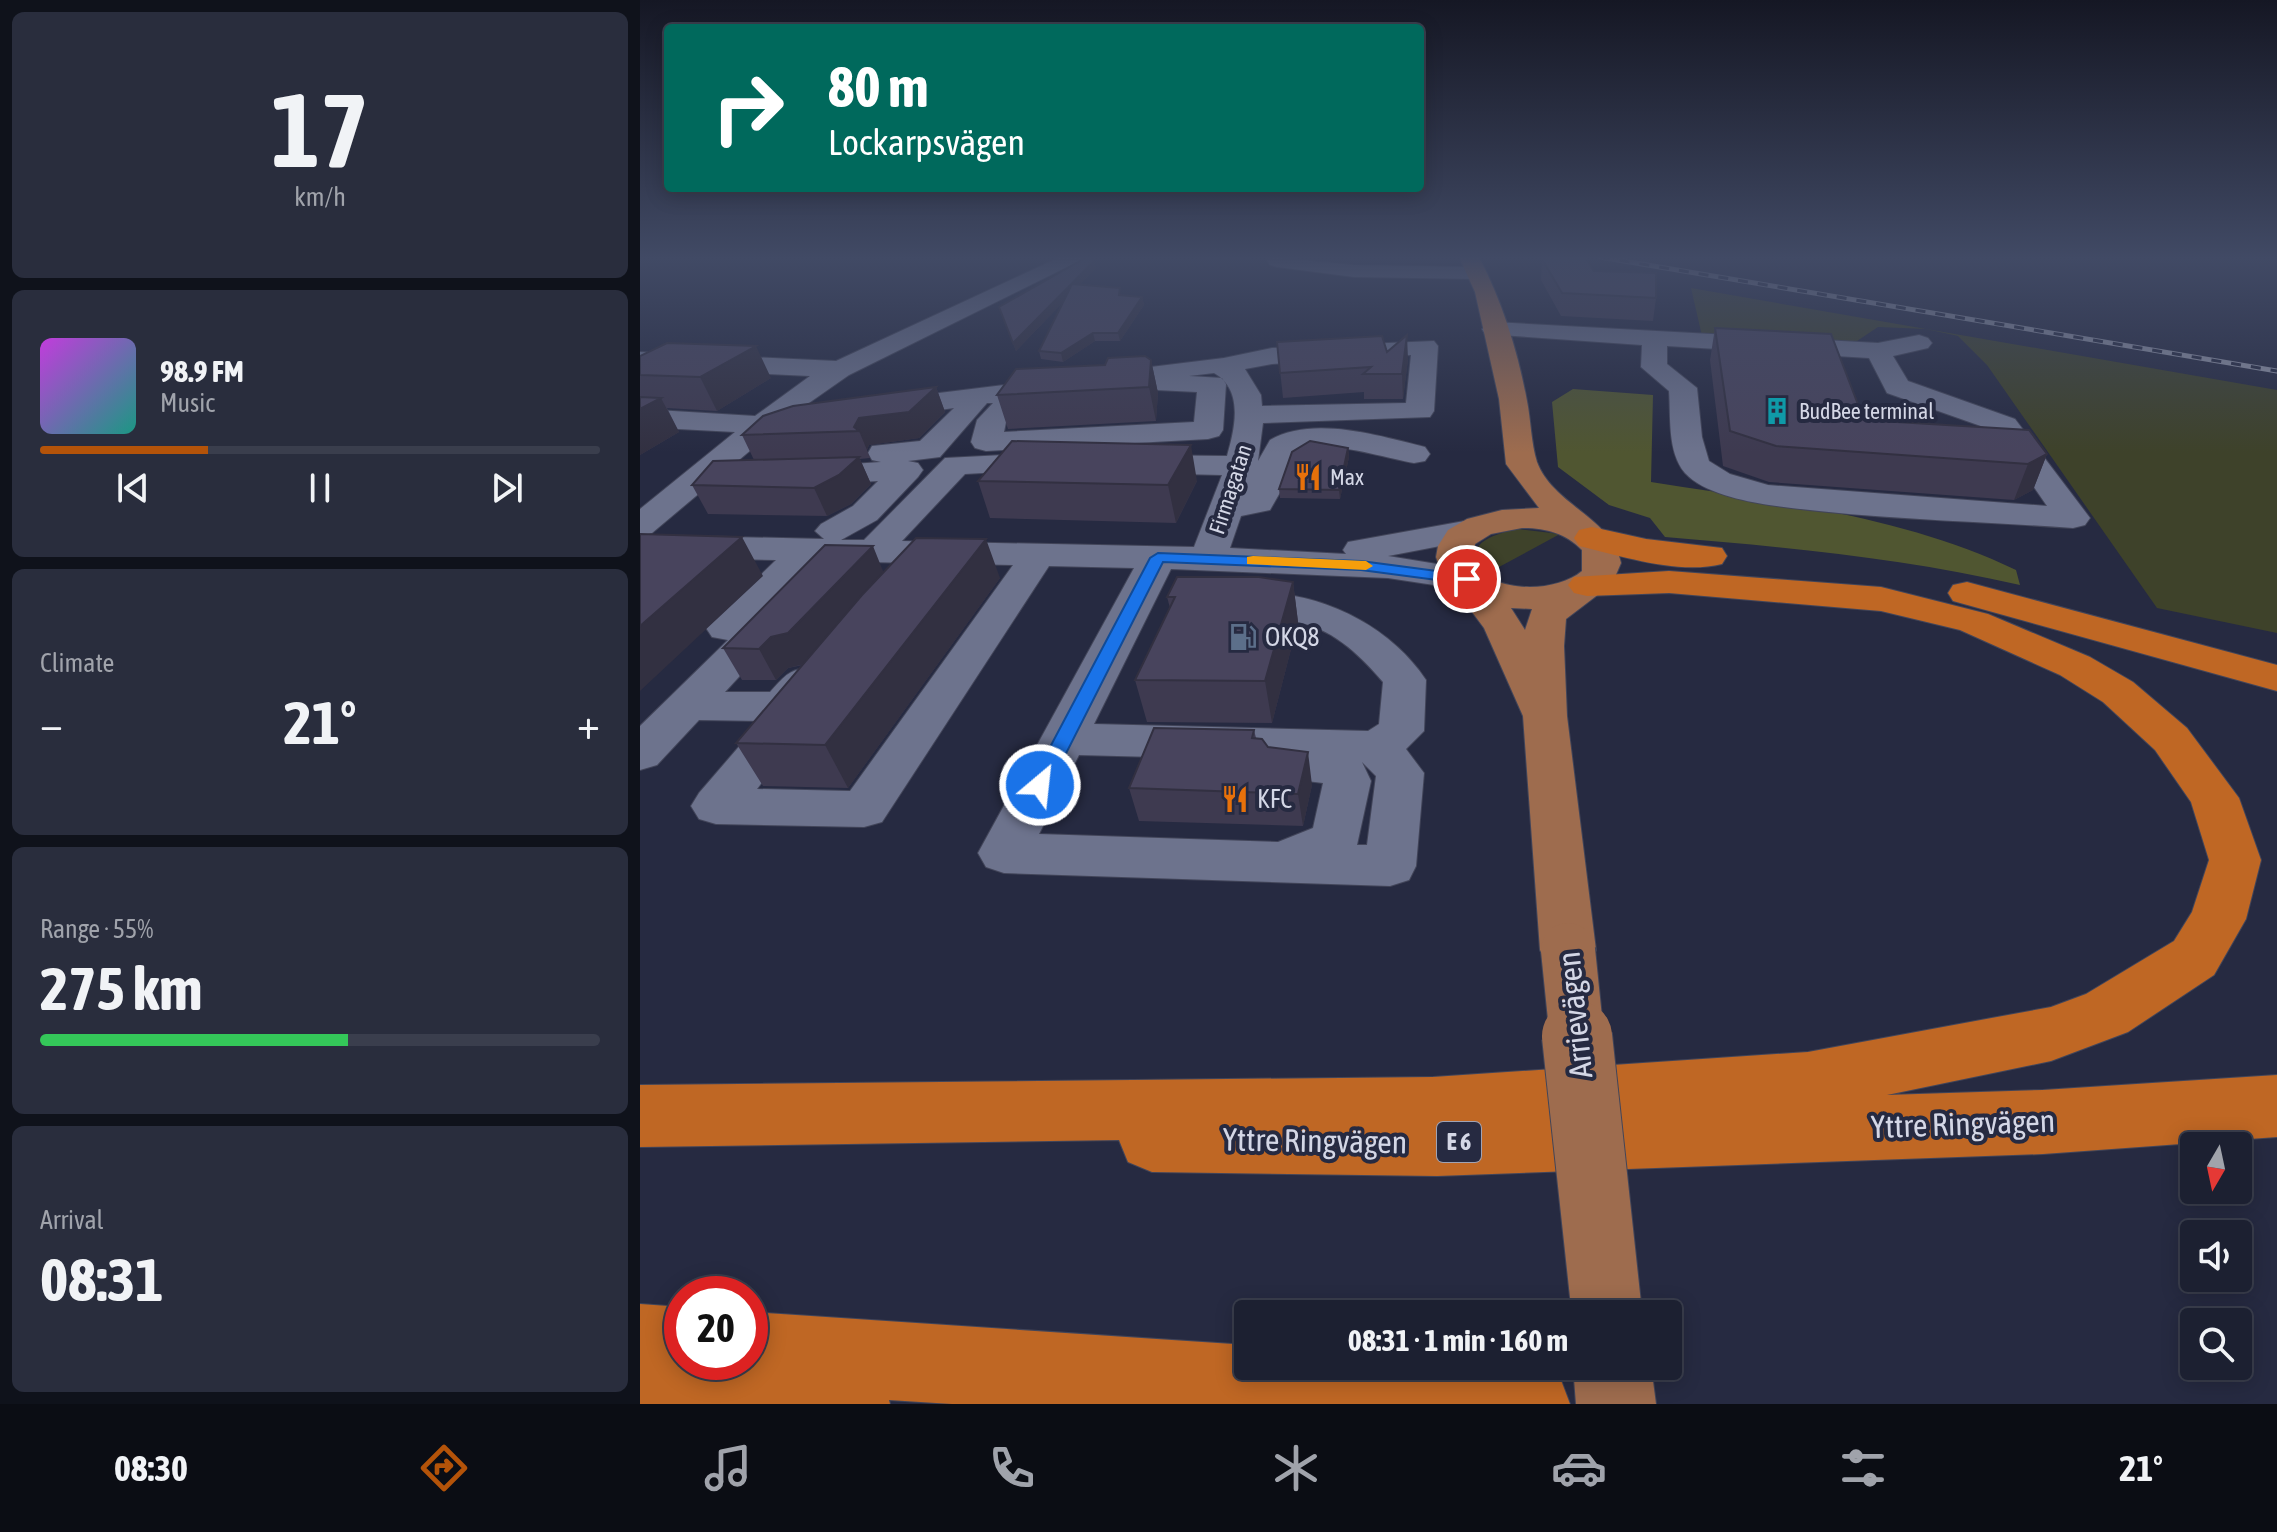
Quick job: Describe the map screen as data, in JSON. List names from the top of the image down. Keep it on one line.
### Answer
{"streets":{"highway":["Yttre Ringvägen","E 6"],"main road":["Arrievägen"],"street":["Firmagatan"]},"places":{"building":["BudBee terminal"],"restaurant":["Max","KFC"],"fuel station":["OKQ8"]},"north":"bottom","page":{"tile":[["17","km/h"],"Climate",["Range · 55%","275 km"],["Arrival","08:31"]],"turn":["80 m","Lockarpsvägen"],"song":["98.9 FM","Music"],"heat":["−","21°","+"],"limit":"20","trip":"08:31 · 1 min · 160 m","tabs":["08:30","21°"]}}
